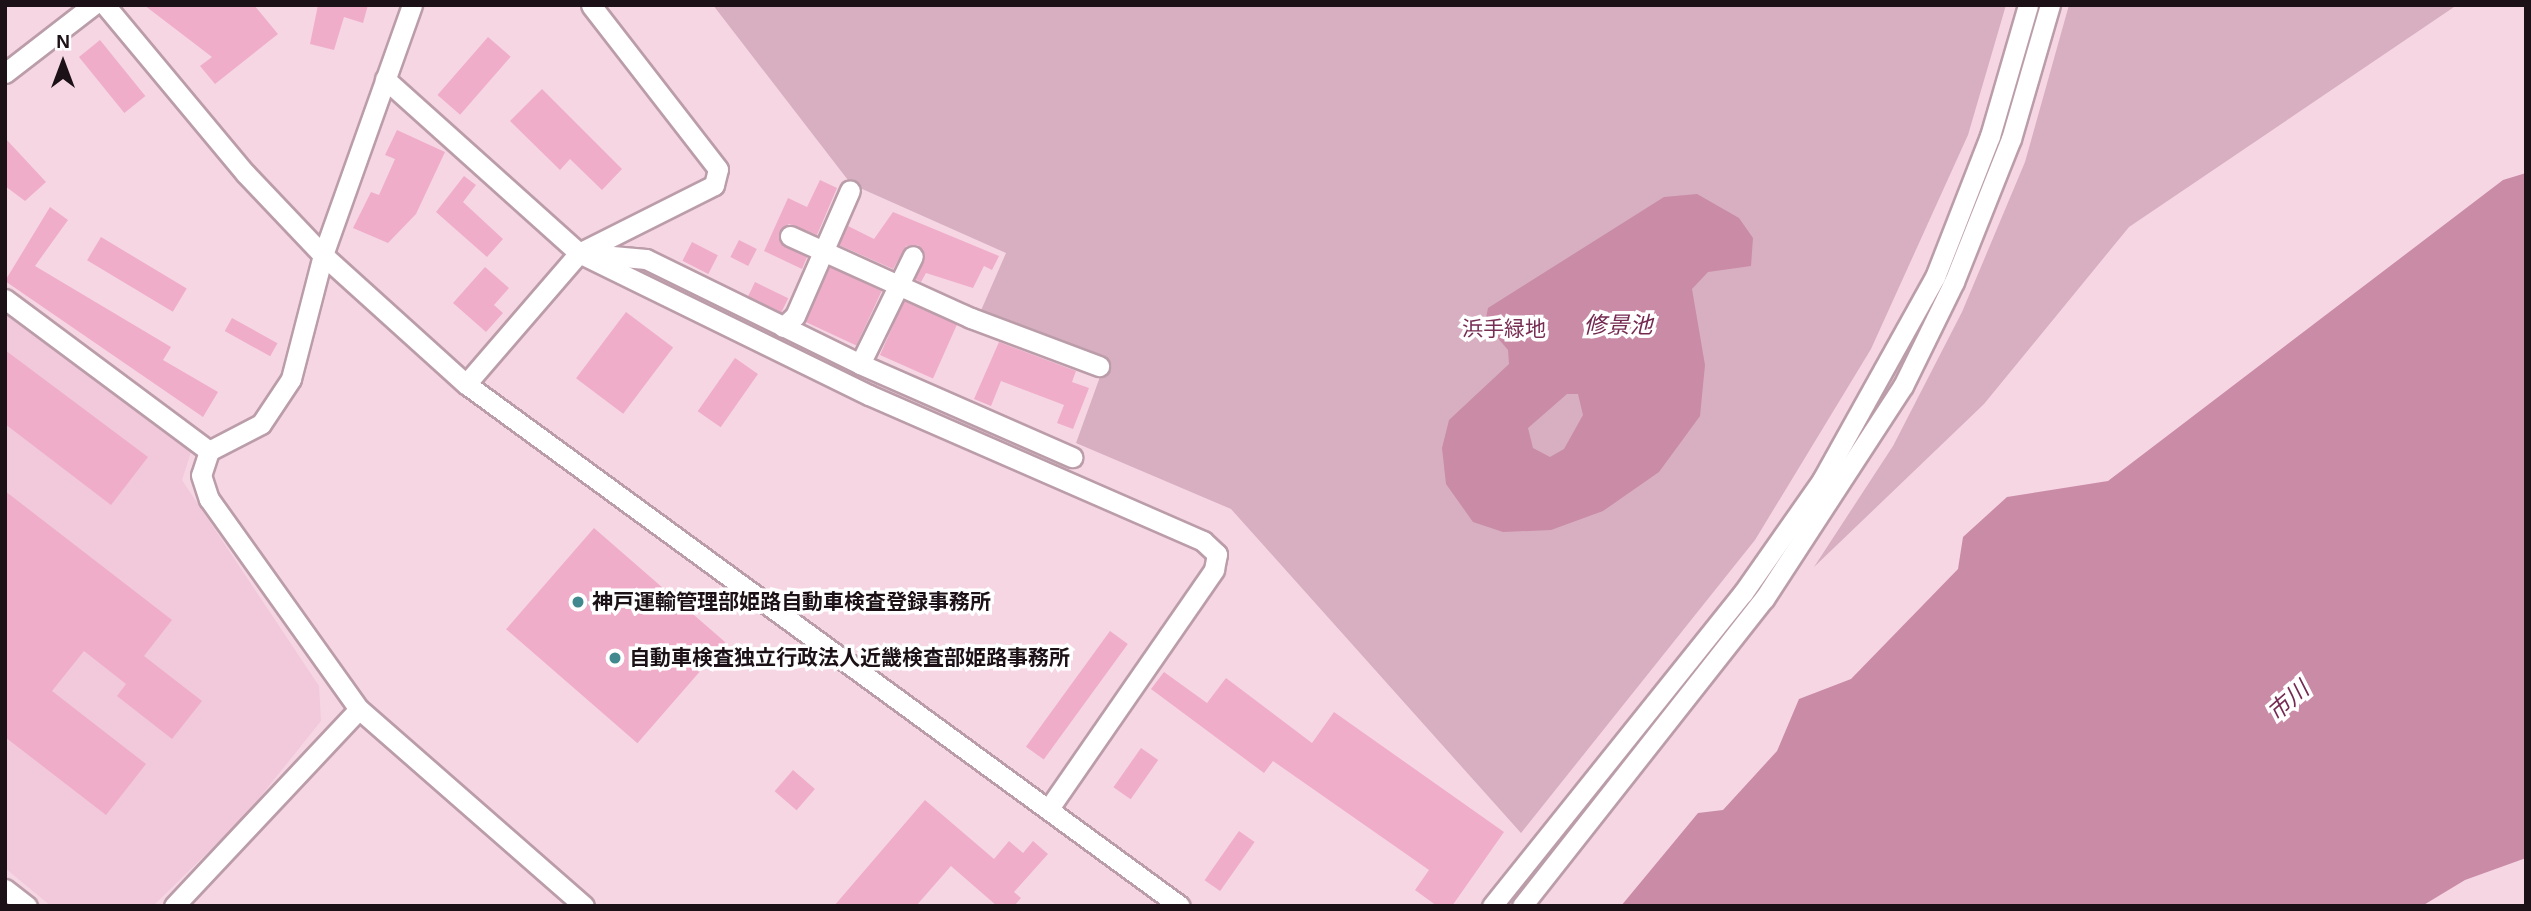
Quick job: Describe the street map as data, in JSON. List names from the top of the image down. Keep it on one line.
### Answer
{"water":["修景池","市川"],"parks":["浜手緑地"],"places":["神戸運輸管理部姫路自動車検査登録事務所","自動車検査独立行政法人近畿検査部姫路事務所"],"north":"top"}
